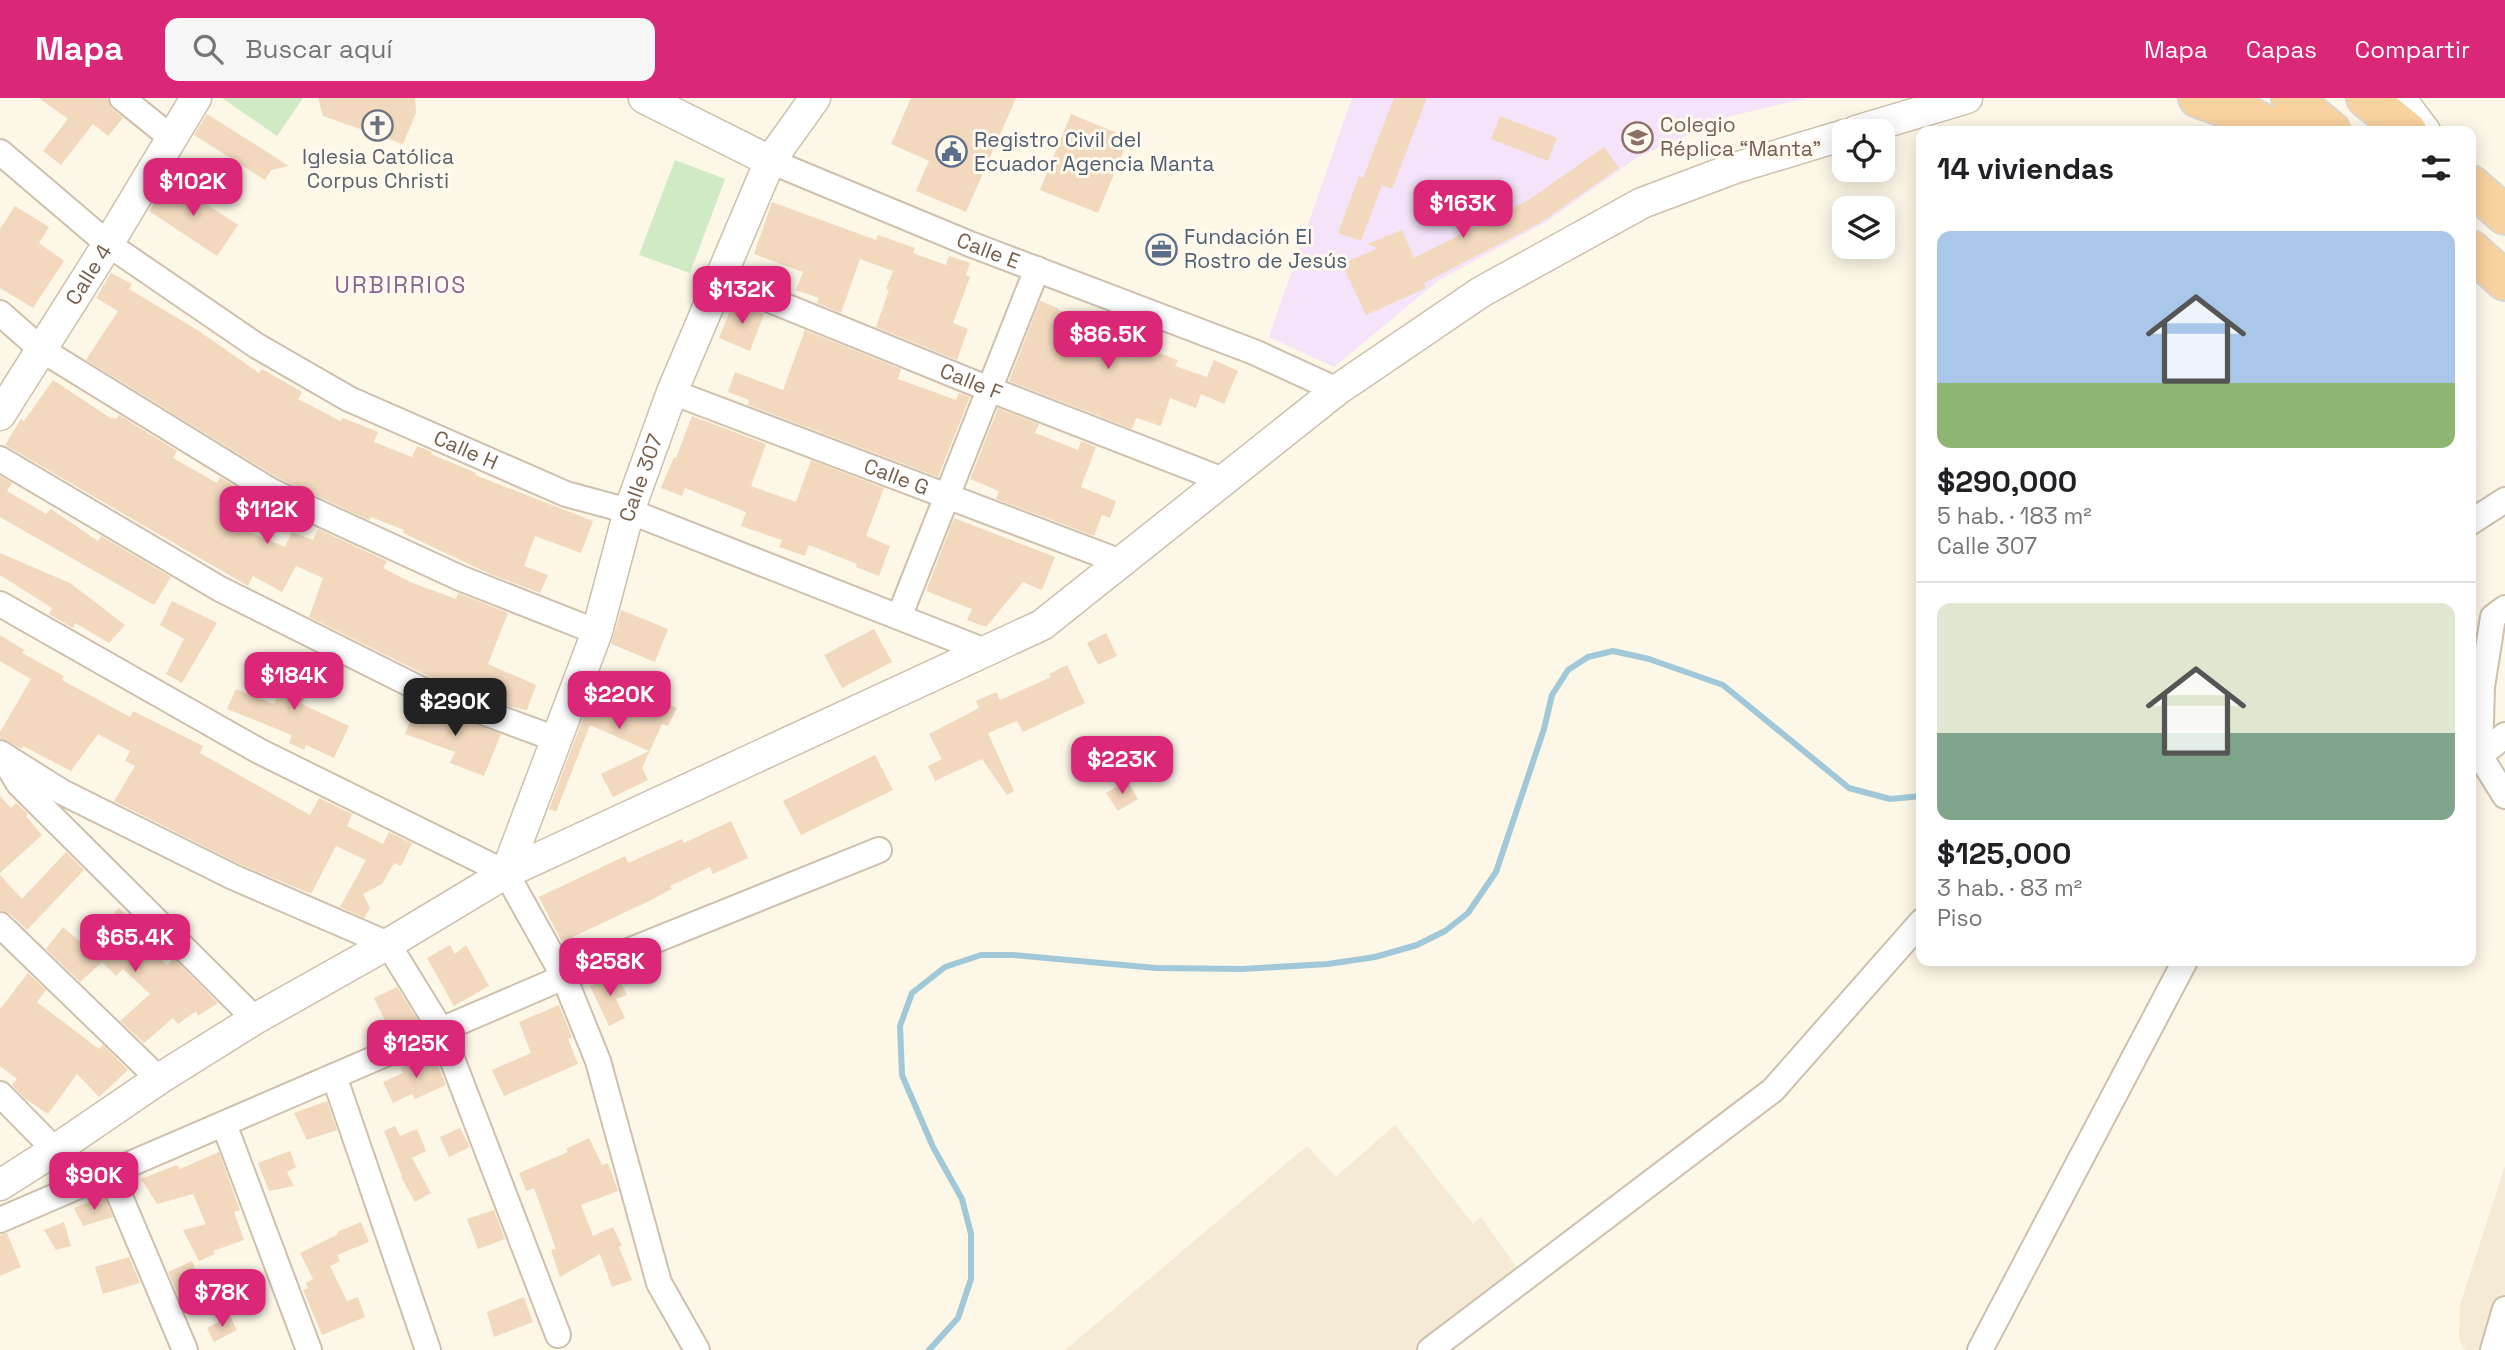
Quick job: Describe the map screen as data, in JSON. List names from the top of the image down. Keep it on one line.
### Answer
{"streets":{"street":["Calle E","Calle 4","Calle F","Calle H","Calle 307","Calle G"]},"crossings":[["Calle E","Calle 307"],["Calle 4","Calle H"],["Calle F","Calle 307"],["Calle H","Calle 307"],["Calle 307","Calle G"]],"districts":["URBIRRIOS"],"places":{"church":["Iglesia Católica Corpus Christi"],"school or university":["Colegio Réplica “Manta”"],"public building":["Registro Civil del Ecuador Agencia Manta"],"office":["Fundación El Rostro de Jesús"]},"page":{"header":"Mapa","search":"Buscar aquí","nav":["Mapa","Capas","Compartir"],"heading":"14 viviendas","price":["$102K","$163K","$132K","$86.5K","$112K","$184K","$220K","$290K","$223K","$65.4K","$258K","$125K","$90K","$78K"],"list":[{"name":"$290,000","note":"5 hab. · 183 m² · Calle 307"},{"name":"$125,000","note":"3 hab. · 83 m² · Piso"}]}}
